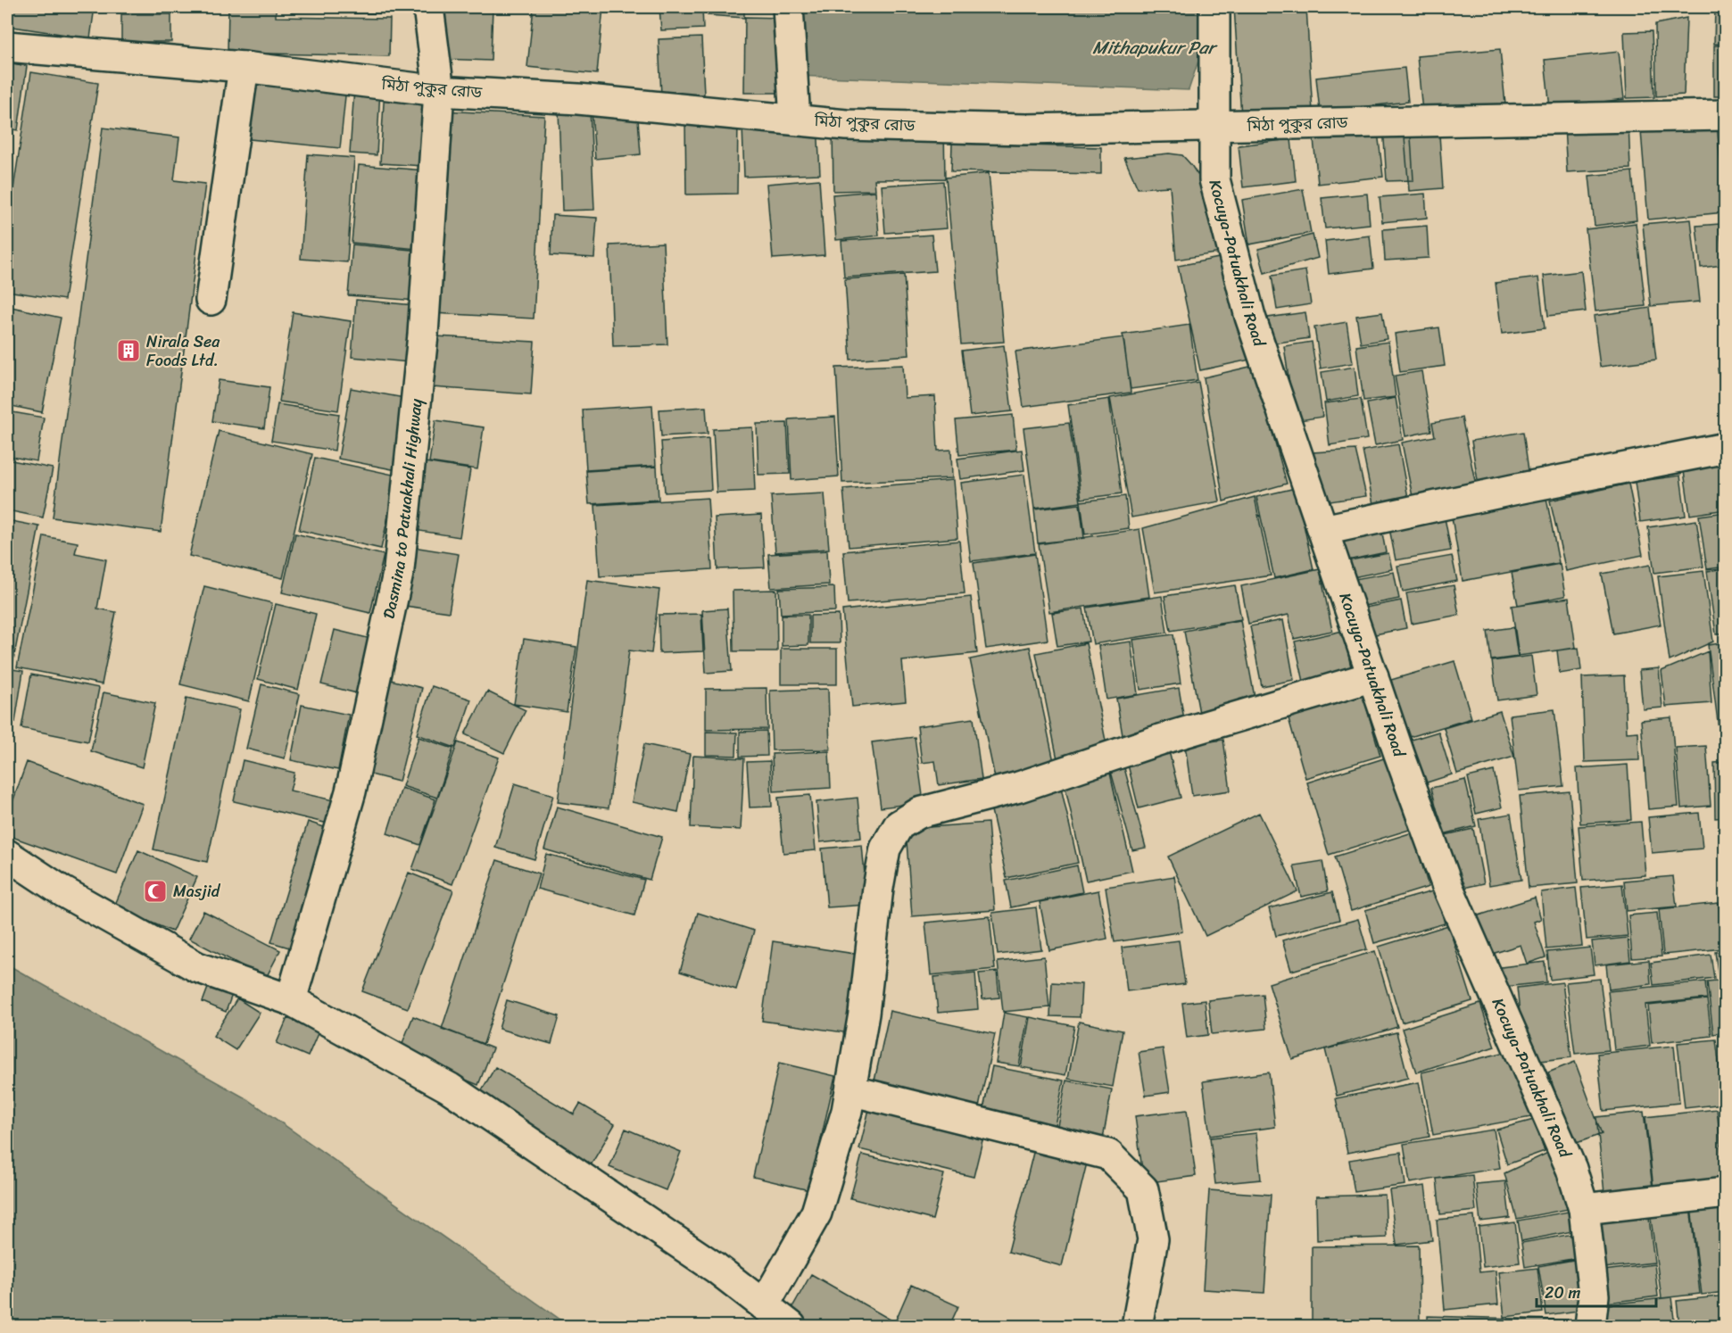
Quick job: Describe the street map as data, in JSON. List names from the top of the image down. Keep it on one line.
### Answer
{"streets":{"street":["মিঠা পুকুর রোড","Kocuya-Patuakhali Road","Dasmina to Patuakhali Highway"]},"crossings":[["মিঠা পুকুর রোড","Kocuya-Patuakhali Road"],["মিঠা পুকুর রোড","Dasmina to Patuakhali Highway"]],"water":["Mithapukur Par"],"places":{"building":["Nirala Sea Foods Ltd."],"mosque":["Masjid"]},"scale_bar":"20 m"}
